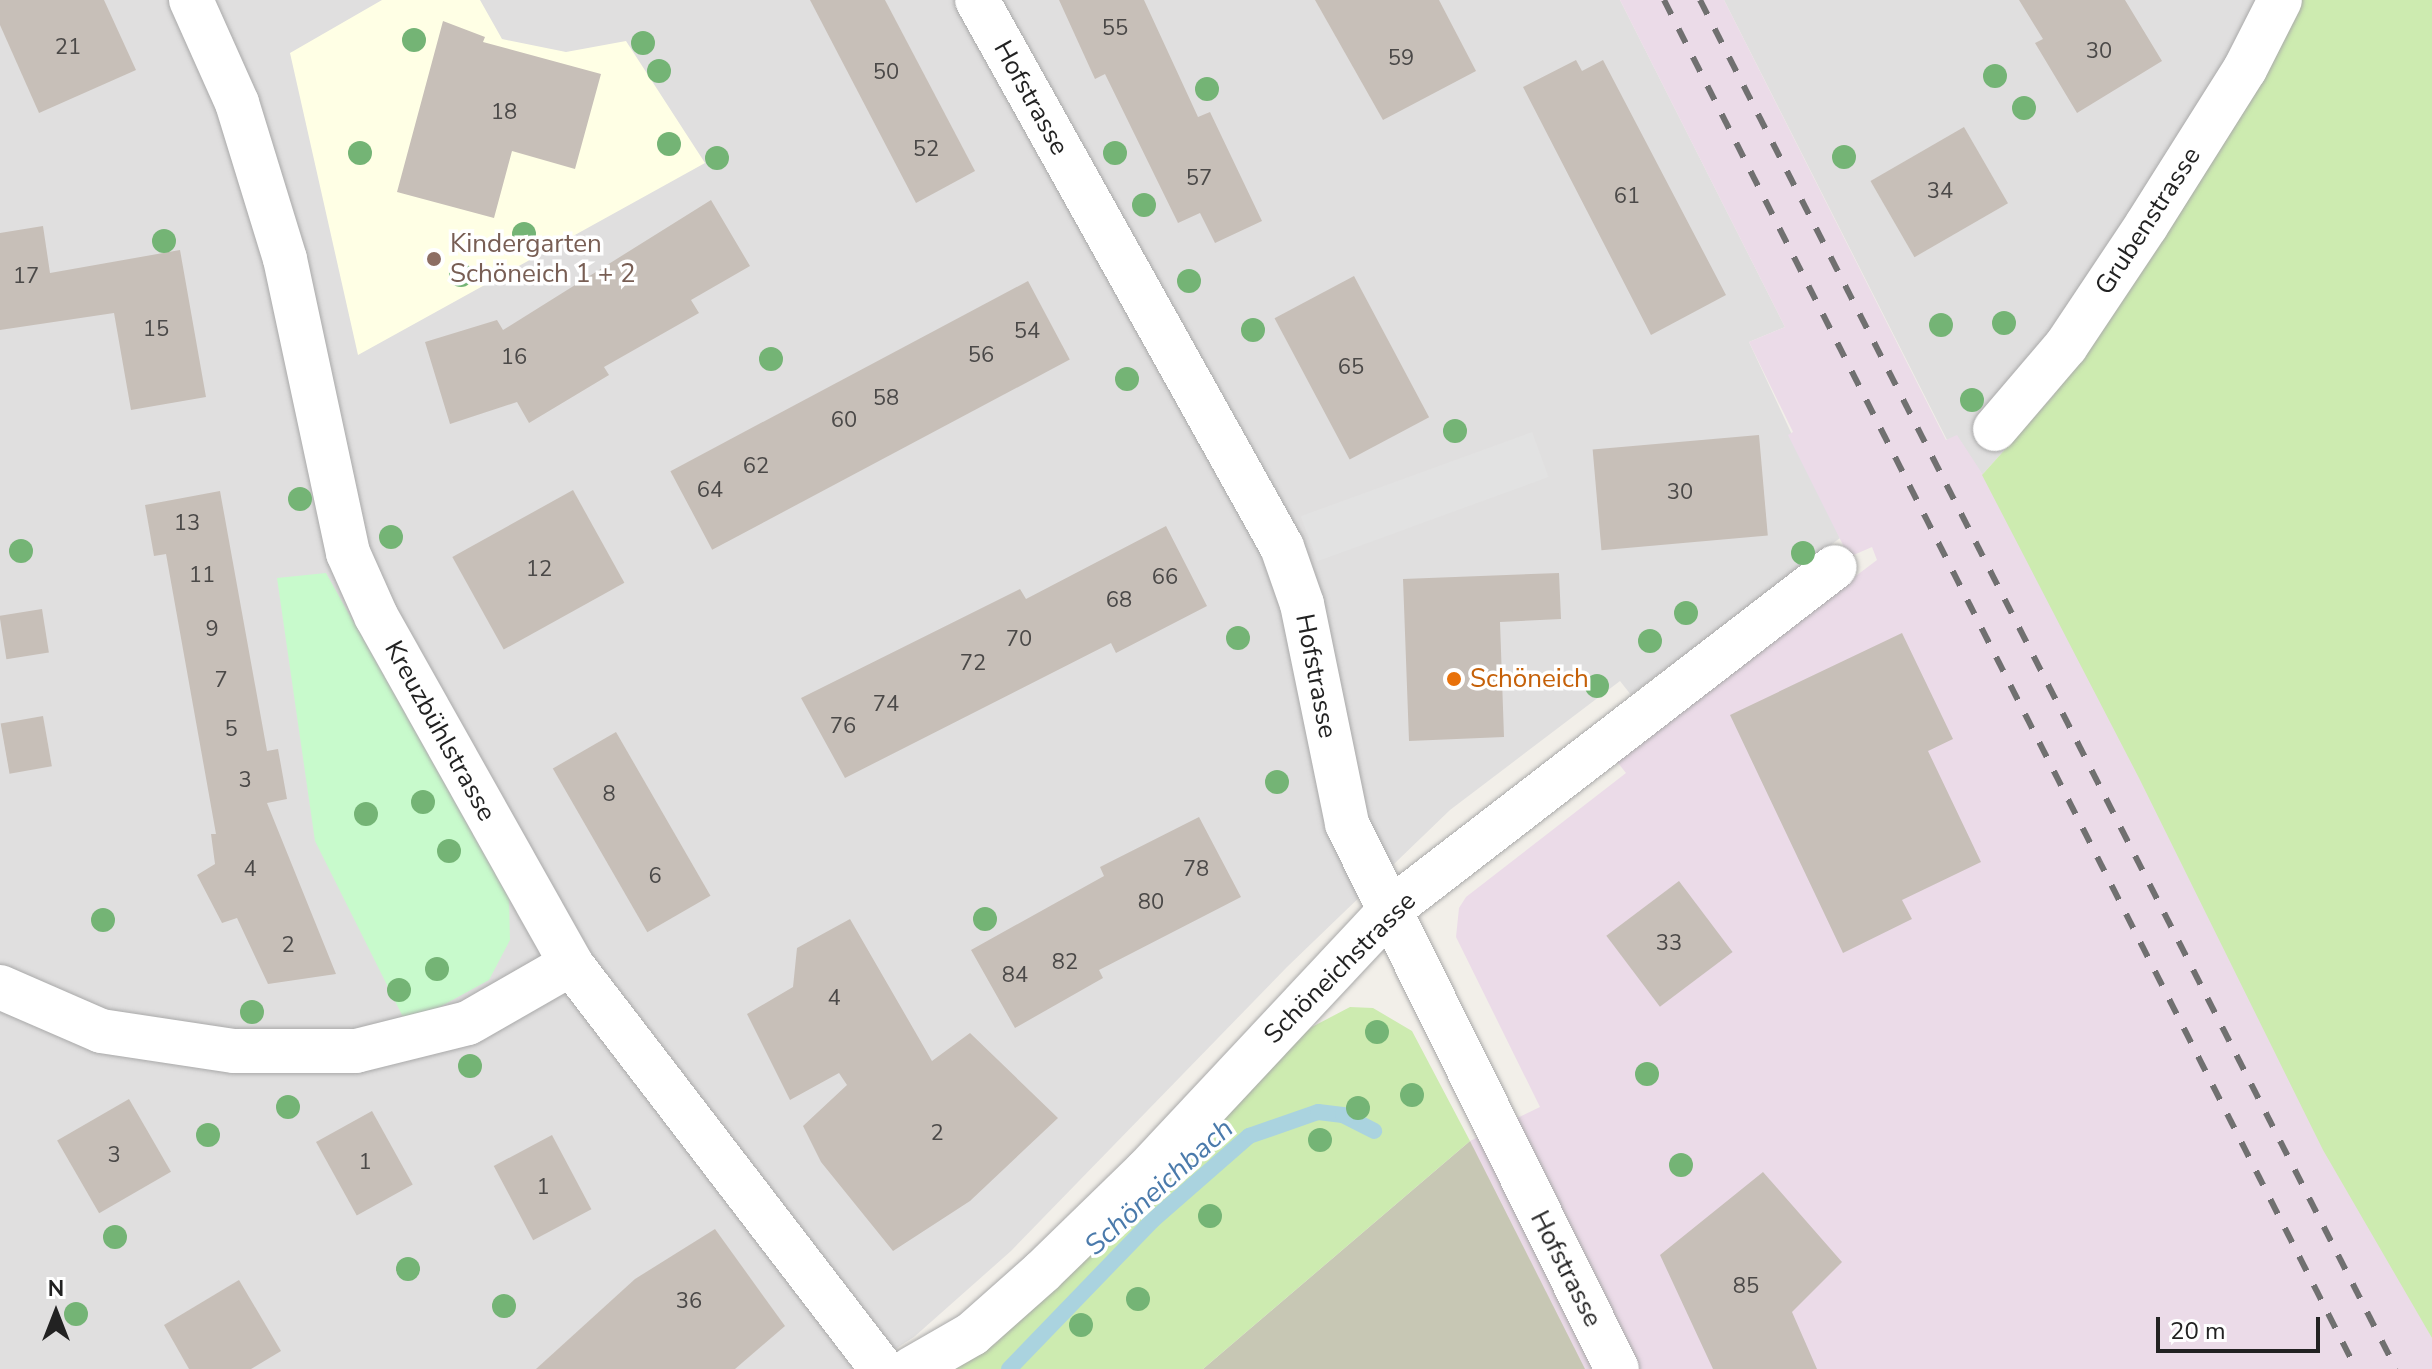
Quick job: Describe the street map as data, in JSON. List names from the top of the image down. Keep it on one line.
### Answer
{"streets":{"street":["Hofstrasse","Grubenstrasse","Kreuzbühlstrasse","Schöneichstrasse"]},"crossings":[["Hofstrasse","Schöneichstrasse"]],"water":["Schöneichbach"],"places":["Kindergarten Schöneich 1 + 2","Schöneich"],"house_numbers":["55","21","30","59","50","18","52","57","34","61","17","15","54","56","16","65","58","60","62","64","30","13","12","11","66","68","9","70","72","7","74","76","5","3","8","4","78","6","80","33","2","82","84","4","2","3","1","1","85","36"],"scale_bar":"20 m","north":"top"}
